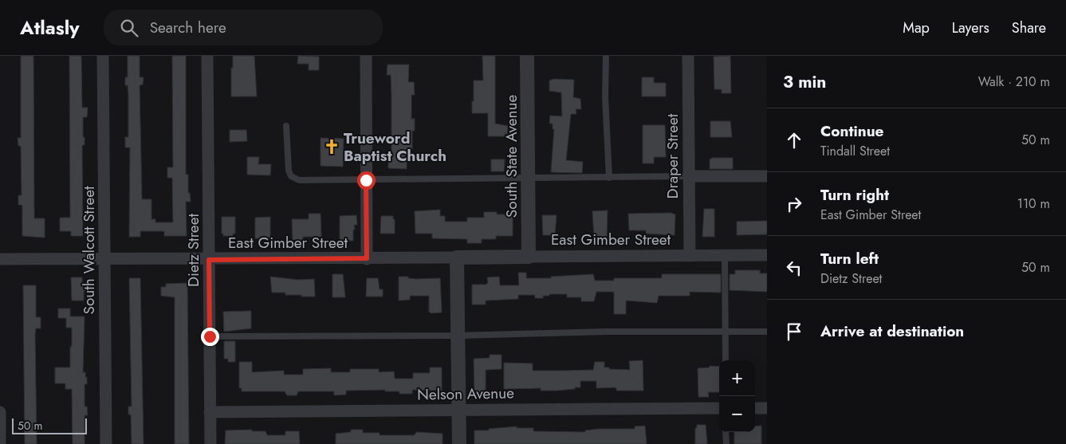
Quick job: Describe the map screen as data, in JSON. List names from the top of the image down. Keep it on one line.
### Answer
{"streets":{"street":["South State Avenue","Draper Street","East Gimber Street","South Walcott Street","Dietz Street","Nelson Avenue"]},"crossings":[["South State Avenue","East Gimber Street"],["Draper Street","East Gimber Street"],["East Gimber Street","South Walcott Street"],["East Gimber Street","Dietz Street"],["Dietz Street","Nelson Avenue"]],"places":{"church":["Trueword Baptist Church"]},"scale_bar":"50 m","page":{"header":"Atlasly","search":"Search here","nav":["Map","Layers","Share"],"heading":["3 min","Walk · 210 m"],"list":[["Continue","Tindall Street","50 m"],["Turn right","East Gimber Street","110 m"],["Turn left","Dietz Street","50 m"],"Arrive at destination"],"map_buttons":["+","−"],"scale":"50 m"}}
